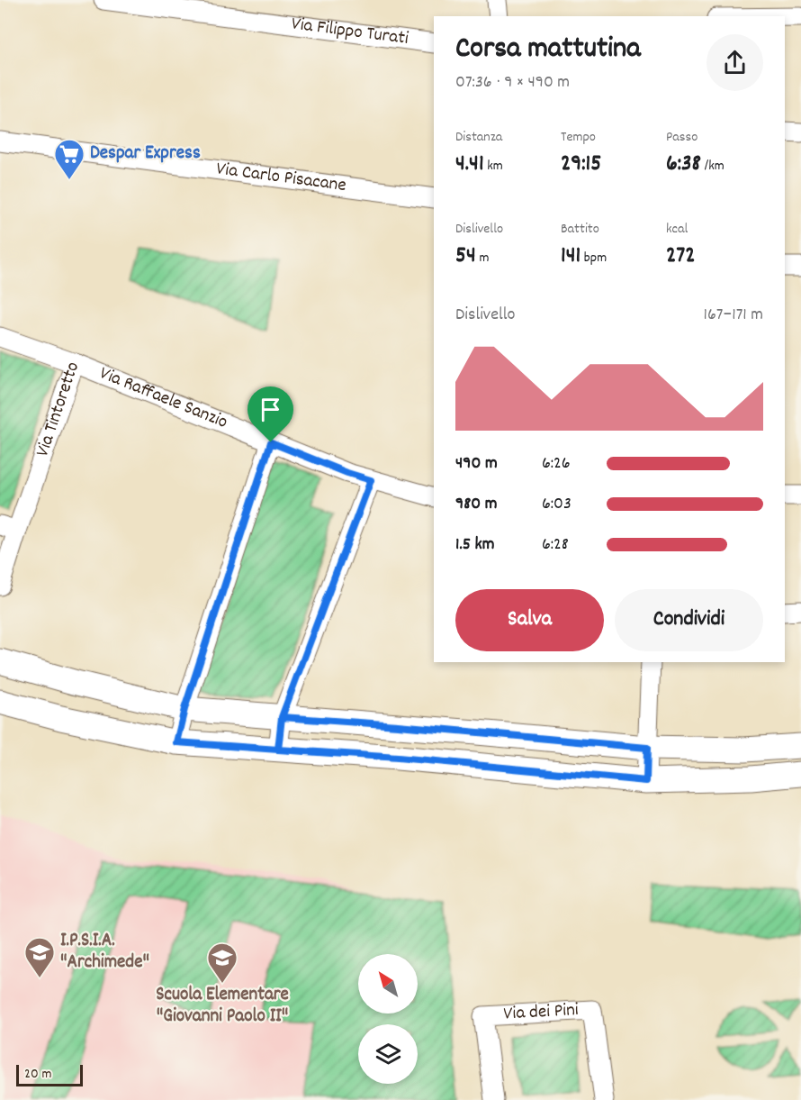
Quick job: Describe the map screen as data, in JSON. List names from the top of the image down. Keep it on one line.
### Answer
{"streets":{"street":["Via Filippo Turati","Via Carlo Pisacane","Via Raffaele Sanzio","Via Tintoretto","Via dei Pini"]},"crossings":[["Via Raffaele Sanzio","Via Tintoretto"]],"places":{"supermarket":["Despar Express"],"school or university":["I.P.S.I.A. \"Archimede\"","Scuola Elementare \"Giovanni Paolo II\""]},"scale_bar":"20 m","north":"top left","page":{"heading":["Corsa mattutina","07:36 · 9 × 490 m"],"stats":[["Distanza","4.41 km"],["Tempo","29:15"],["Passo","6:38 /km"],["Dislivello","54 m"],["Battito","141 bpm"],["kcal","272"]],"chart":["Dislivello","167–171 m"],"list":[{"name":"490 m","note":"6:26"},{"name":"980 m","note":"6:03"},{"name":"1.5 km","note":"6:28"}],"buttons":["Salva","Condividi"],"scale":"20 m"}}
